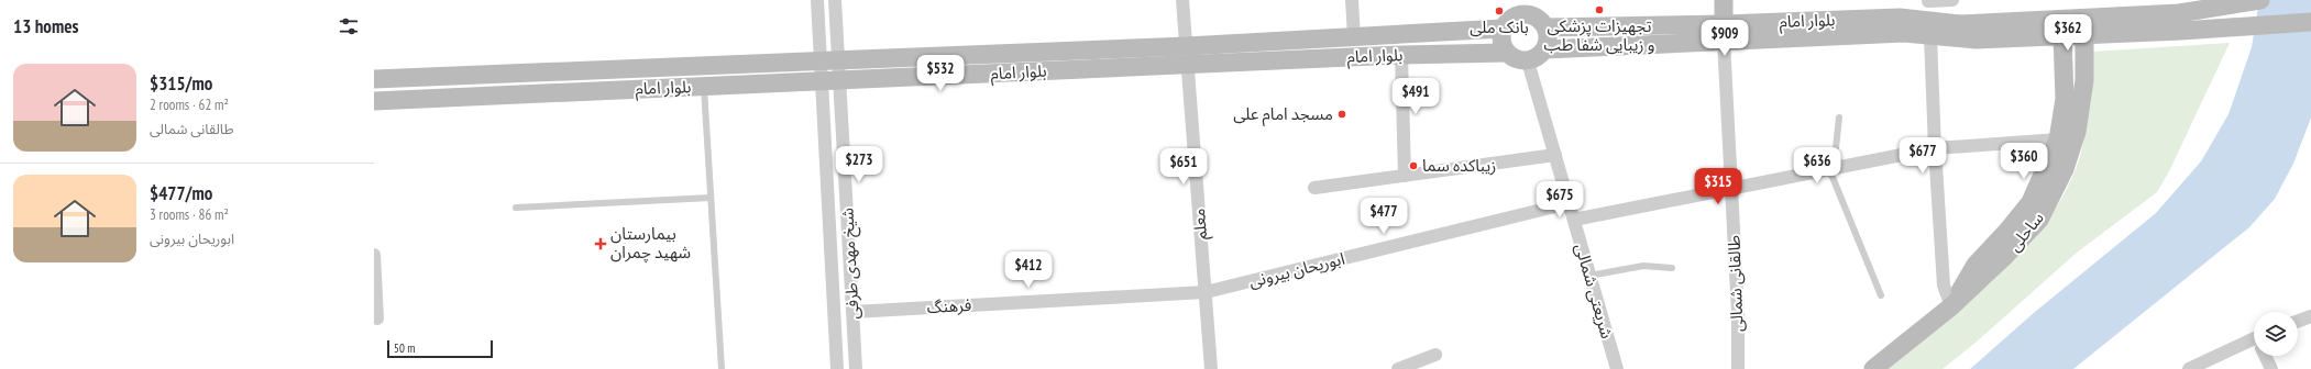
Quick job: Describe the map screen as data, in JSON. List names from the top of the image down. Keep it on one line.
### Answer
{"streets":{"main road":["بلوار امام","ساحلی"],"street":["معلم","شیخ مهدی طرفی","ابوریحان بیرونی","طالقانی شمالی","شریعتی شمالی","فرهنگ"]},"crossings":[["بلوار امام","معلم"],["بلوار امام","شیخ مهدی طرفی"],["بلوار امام","طالقانی شمالی"],["بلوار امام","شریعتی شمالی"],["معلم","ابوریحان بیرونی"],["معلم","فرهنگ"],["شیخ مهدی طرفی","فرهنگ"],["ابوریحان بیرونی","شریعتی شمالی"],["ابوریحان بیرونی","فرهنگ"]],"places":{"other":["تجهیزات پزشکی و زیبایی شفا طب","بانک ملی","مسجد امام علی","زیباکده سما"],"health":["بیمارستان شهید چمران"]},"scale_bar":"50 m","page":{"heading":"13 homes","price":["$362","$909","$532","$491","$677","$360","$273","$636","$651","$315","$675","$477","$412"],"list":[{"name":"$315/mo","note":"2 rooms · 62 m² · طالقانی شمالی"},{"name":"$477/mo","note":"3 rooms · 86 m² · ابوریحان بیرونی"}],"scale":"50 m"}}
